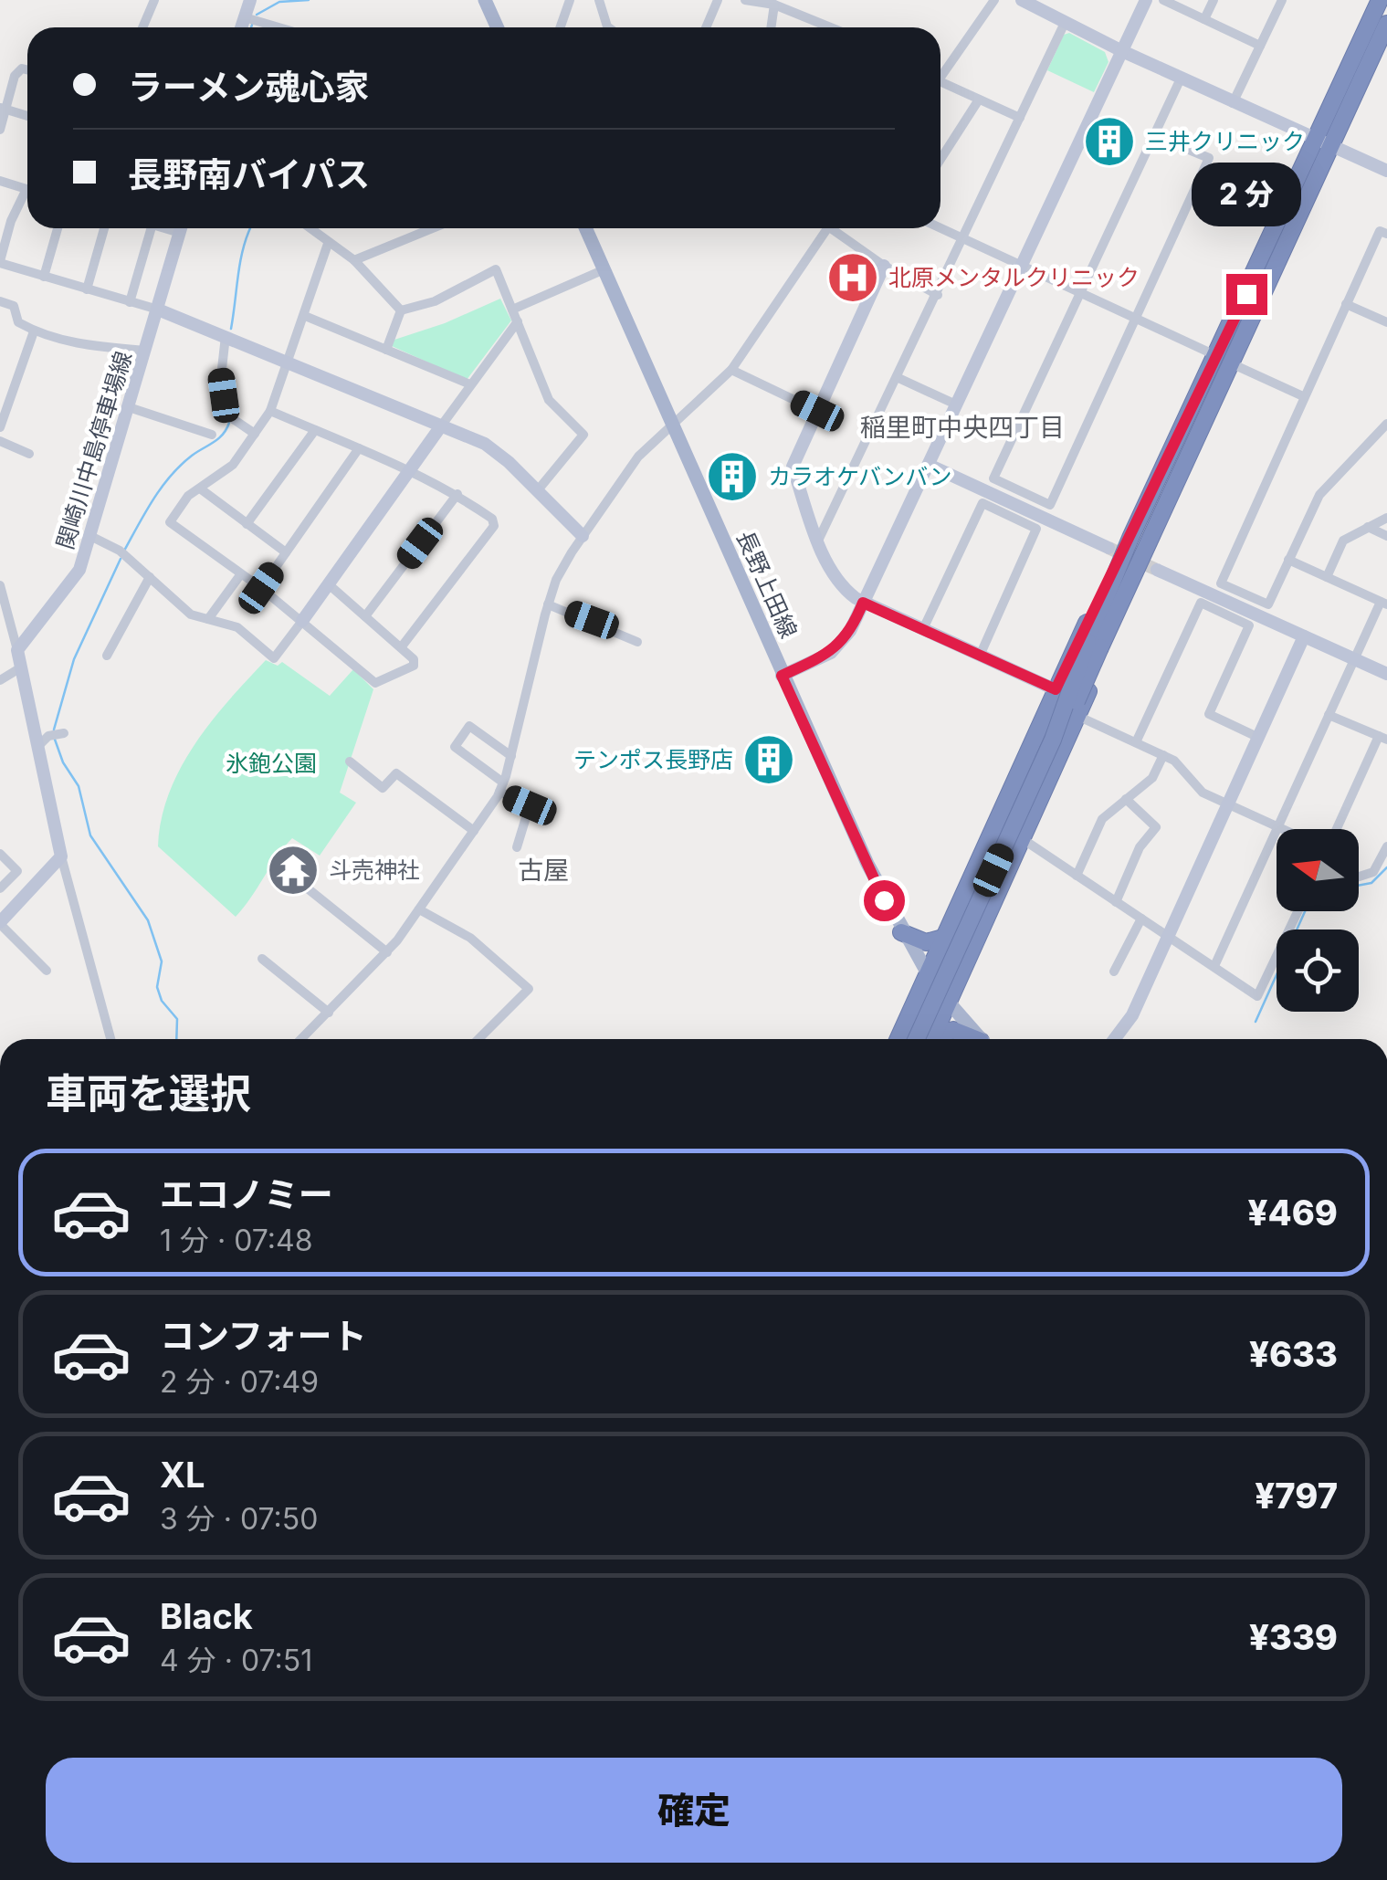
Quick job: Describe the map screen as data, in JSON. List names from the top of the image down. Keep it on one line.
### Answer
{"streets":{"main road":["長野上田線"],"street":["関崎川中島停車場線"]},"districts":["稲里町中央四丁目","古屋"],"parks":["氷鉋公園"],"places":{"building":["三井クリニック","カラオケバンバン","テンポス長野店"],"hospital":["北原メンタルクリニック"],"temple":["斗売神社"]},"north":"left","page":{"banner":["ラーメン魂心家","長野南バイパス"],"bubble":"2 分","heading":"車両を選択","list":[{"name":"エコノミー","note":"1 分 · 07:48","value":"¥469"},{"name":"コンフォート","note":"2 分 · 07:49","value":"¥633"},{"name":"XL","note":"3 分 · 07:50","value":"¥797"},{"name":"Black","note":"4 分 · 07:51","value":"¥339"}],"buttons":"確定"}}
